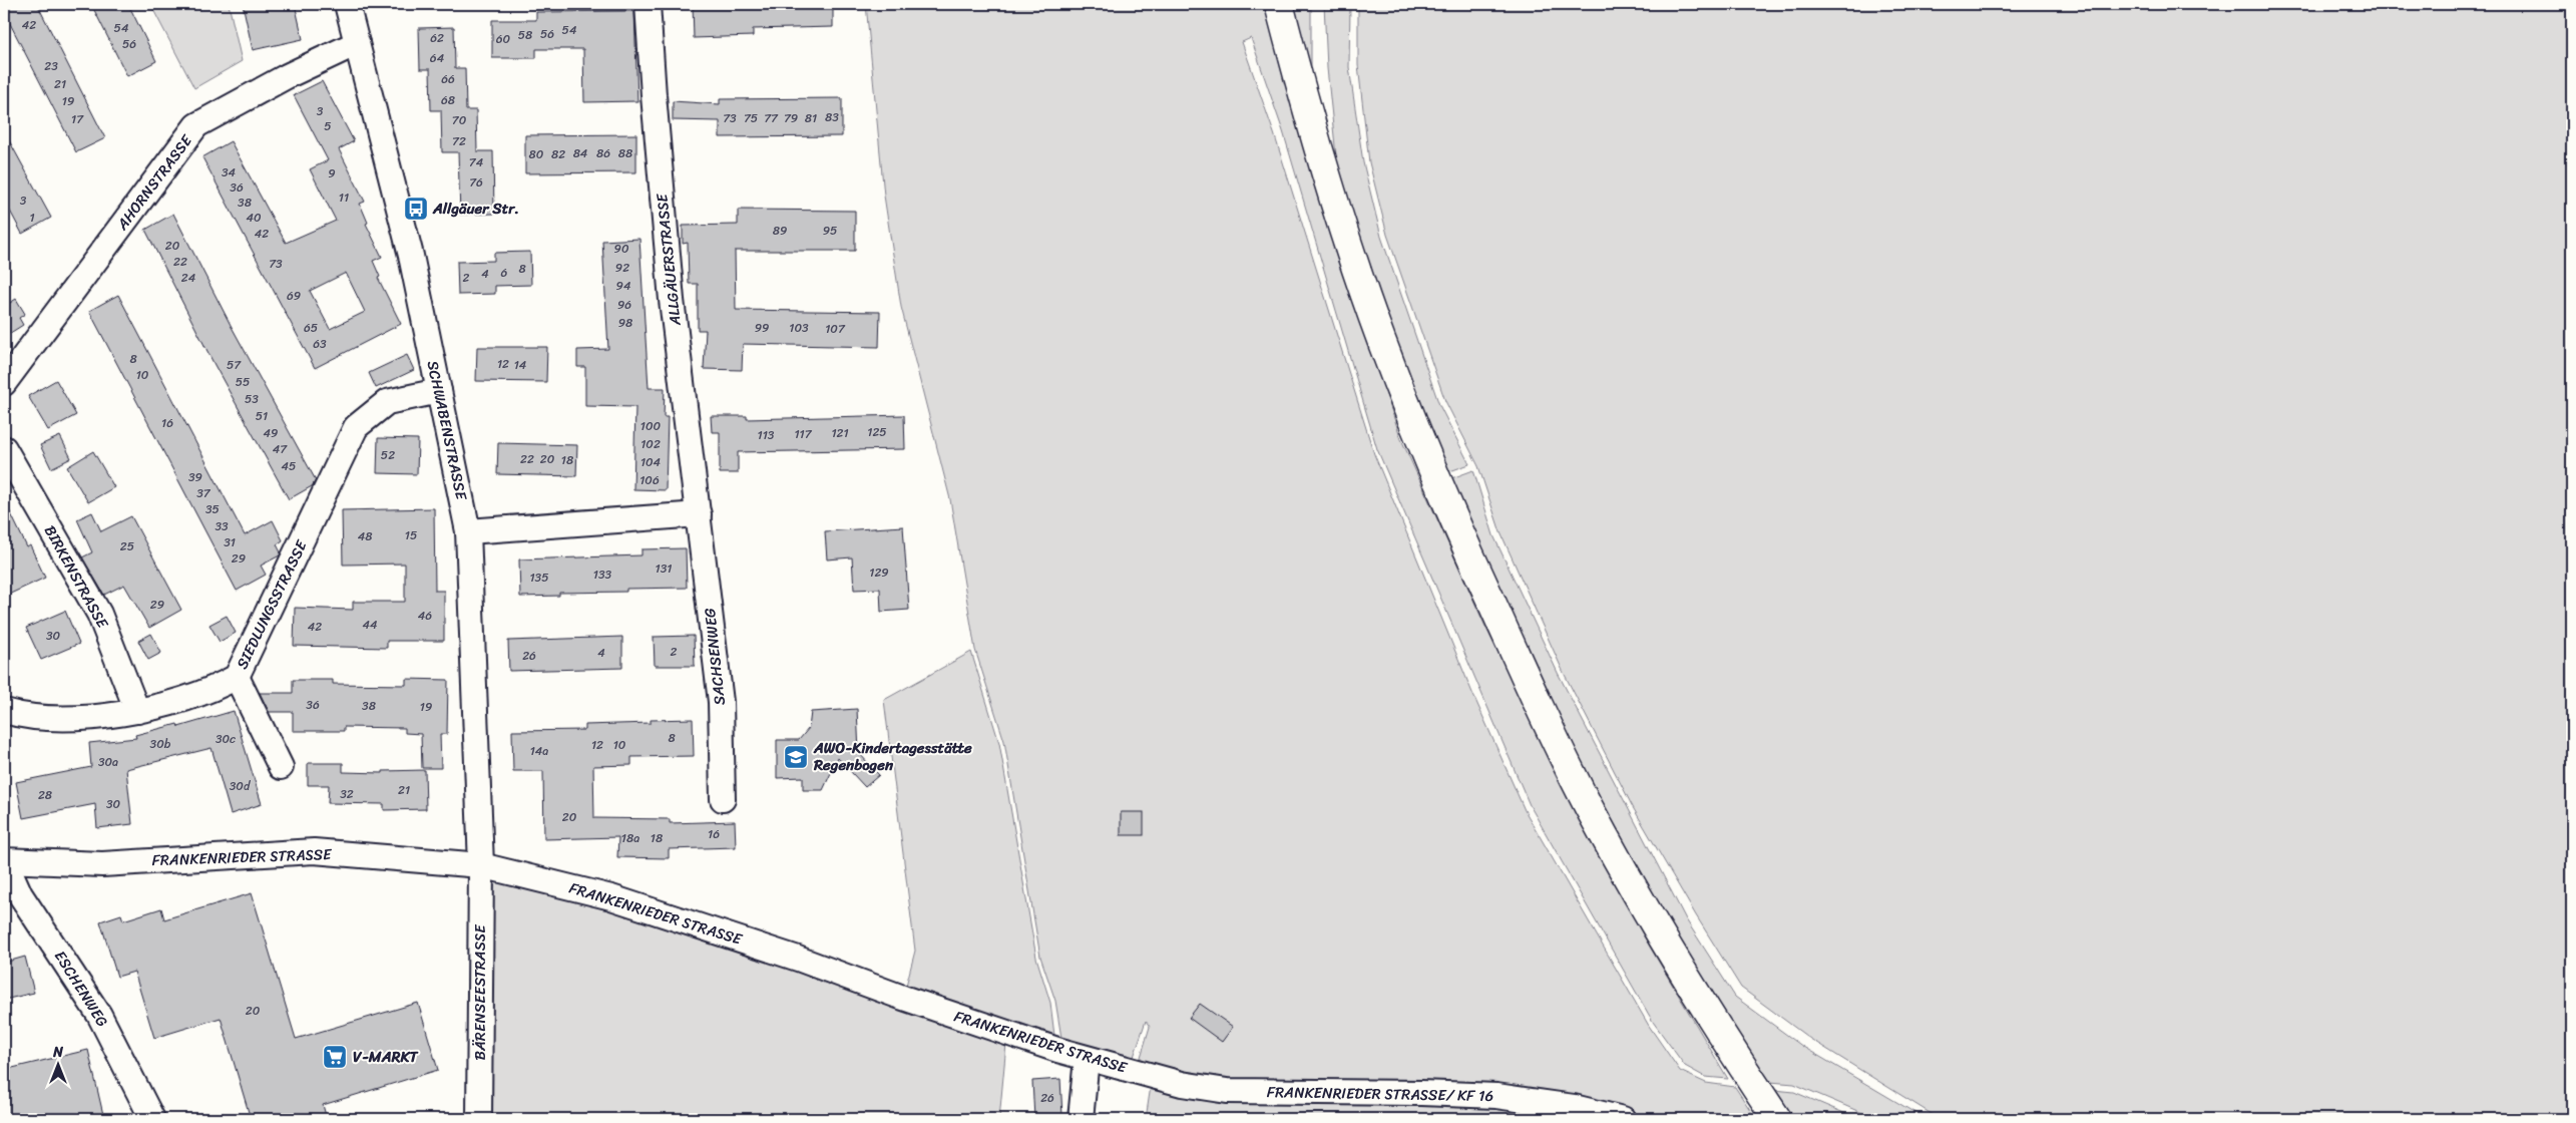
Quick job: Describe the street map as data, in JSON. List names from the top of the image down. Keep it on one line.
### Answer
{"streets":{"street":["AHORNSTRASSE","ALLGÄUERSTRASSE","SCHWABENSTRASSE","BIRKENSTRASSE","SIEDLUNGSSTRASSE","SACHSENWEG","FRANKENRIEDER STRASSE","ESCHENWEG","BÄRENSEESTRASSE","FRANKENRIEDER STRASSE/ KF 16"]},"crossings":[["AHORNSTRASSE","SCHWABENSTRASSE"],["ALLGÄUERSTRASSE","SACHSENWEG"],["SCHWABENSTRASSE","SIEDLUNGSSTRASSE"],["SCHWABENSTRASSE","FRANKENRIEDER STRASSE"],["SCHWABENSTRASSE","BÄRENSEESTRASSE"],["BIRKENSTRASSE","SIEDLUNGSSTRASSE"],["FRANKENRIEDER STRASSE","ESCHENWEG"],["FRANKENRIEDER STRASSE","BÄRENSEESTRASSE"],["FRANKENRIEDER STRASSE","FRANKENRIEDER STRASSE/ KF 16"]],"places":{"bus stop":["Allgäuer Str."],"school or university":["AWO-Kindertagesstätte Regenbogen"],"supermarket":["V-MARKT"]},"house_numbers":["42","54","54","56","58","62","60","56","64","23","66","21","68","19","3","83","73","75","77","79","81","17","70","5","72","84","86","88","80","82","74","34","9","76","36","11","3","38","1","40","89","95","42","20","90","22","73","92","8","6","4","24","2","94","69","96","98","65","99","103","107","63","8","12","57","14","10","55","53","51","16","100","125","49","121","117","113","102","47","52","22","20","18","104","45","39","106","37","35","33","15","48","31","25","29","131","129","133","135","29","46","44","42","30","2","4","26","36","38","19","8","30c","30b","12","10","14a","30a","30d","21","32","28","30","20","16","18a","18","20","26"],"north":"top"}
